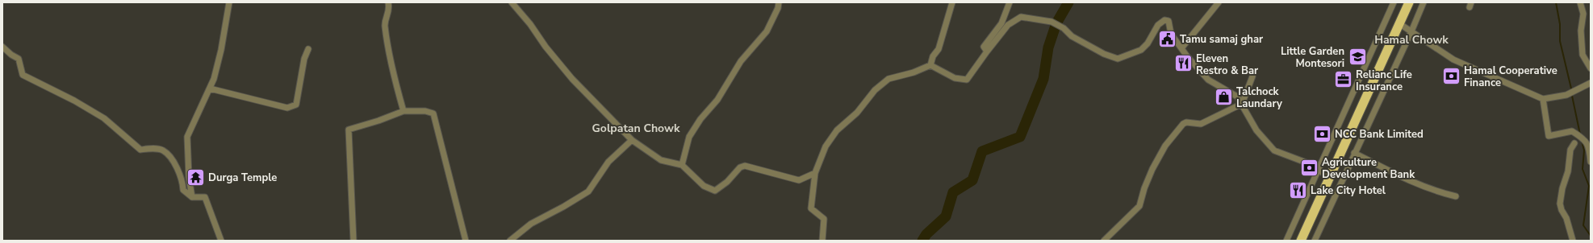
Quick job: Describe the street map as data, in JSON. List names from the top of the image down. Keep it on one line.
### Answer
{"districts":["Hamal Chowk","Golpatan Chowk"],"places":{"public building":["Tamu samaj ghar"],"school or university":["Little Garden Montesori"],"restaurant":["Eleven Restro & Bar","Lake City Hotel"],"bank":["Hamal Cooperative Finance","NCC Bank Limited","Agriculture Development Bank"],"office":["Relianc Life Insurance"],"shop":["Talchock Laundary"],"temple":["Durga Temple"]}}
